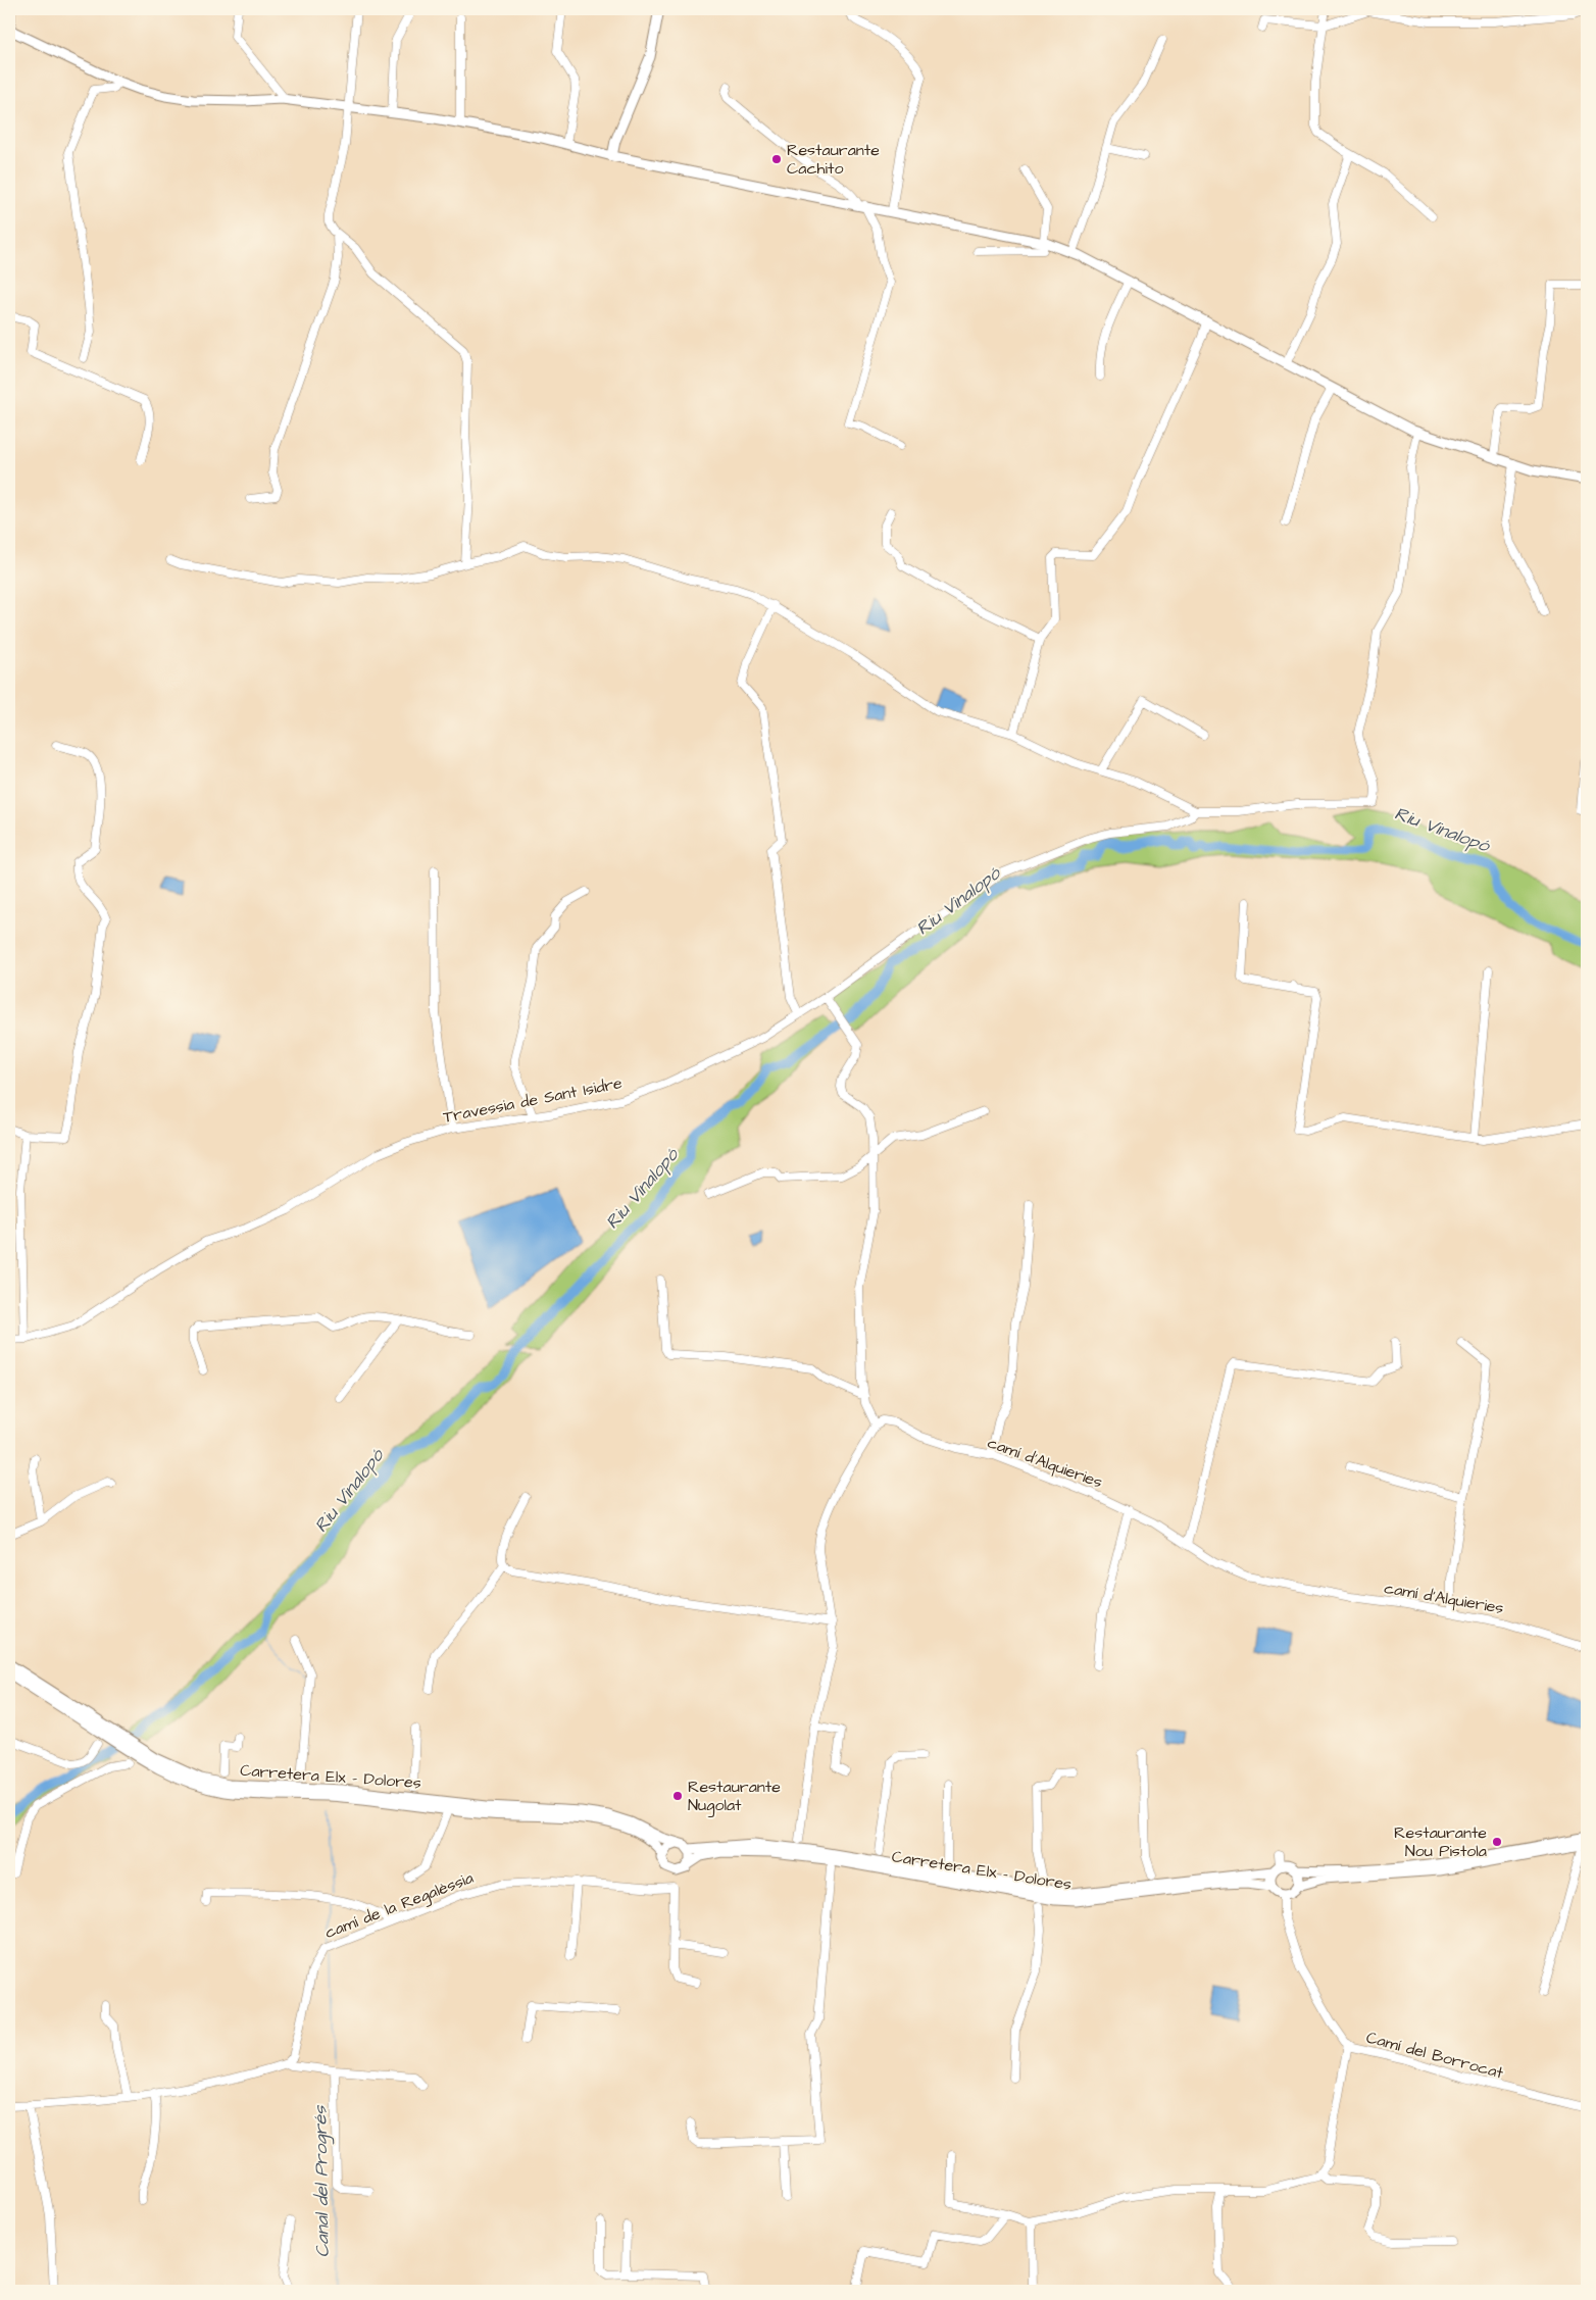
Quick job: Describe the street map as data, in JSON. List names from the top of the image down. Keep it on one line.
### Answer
{"streets":{"main road":["Carretera Elx - Dolores"],"street":["Travessia de Sant Isidre","camí d'Alquieries","camí de la Regalèssia","Camí del Borrocat"]},"crossings":[["Carretera Elx - Dolores","Camí del Borrocat"]],"water":["Riu Vinalopó","Canal del Progrés"],"places":["Restaurante Cachito","Restaurante Nugolat","Restaurante Nou Pistola"]}
